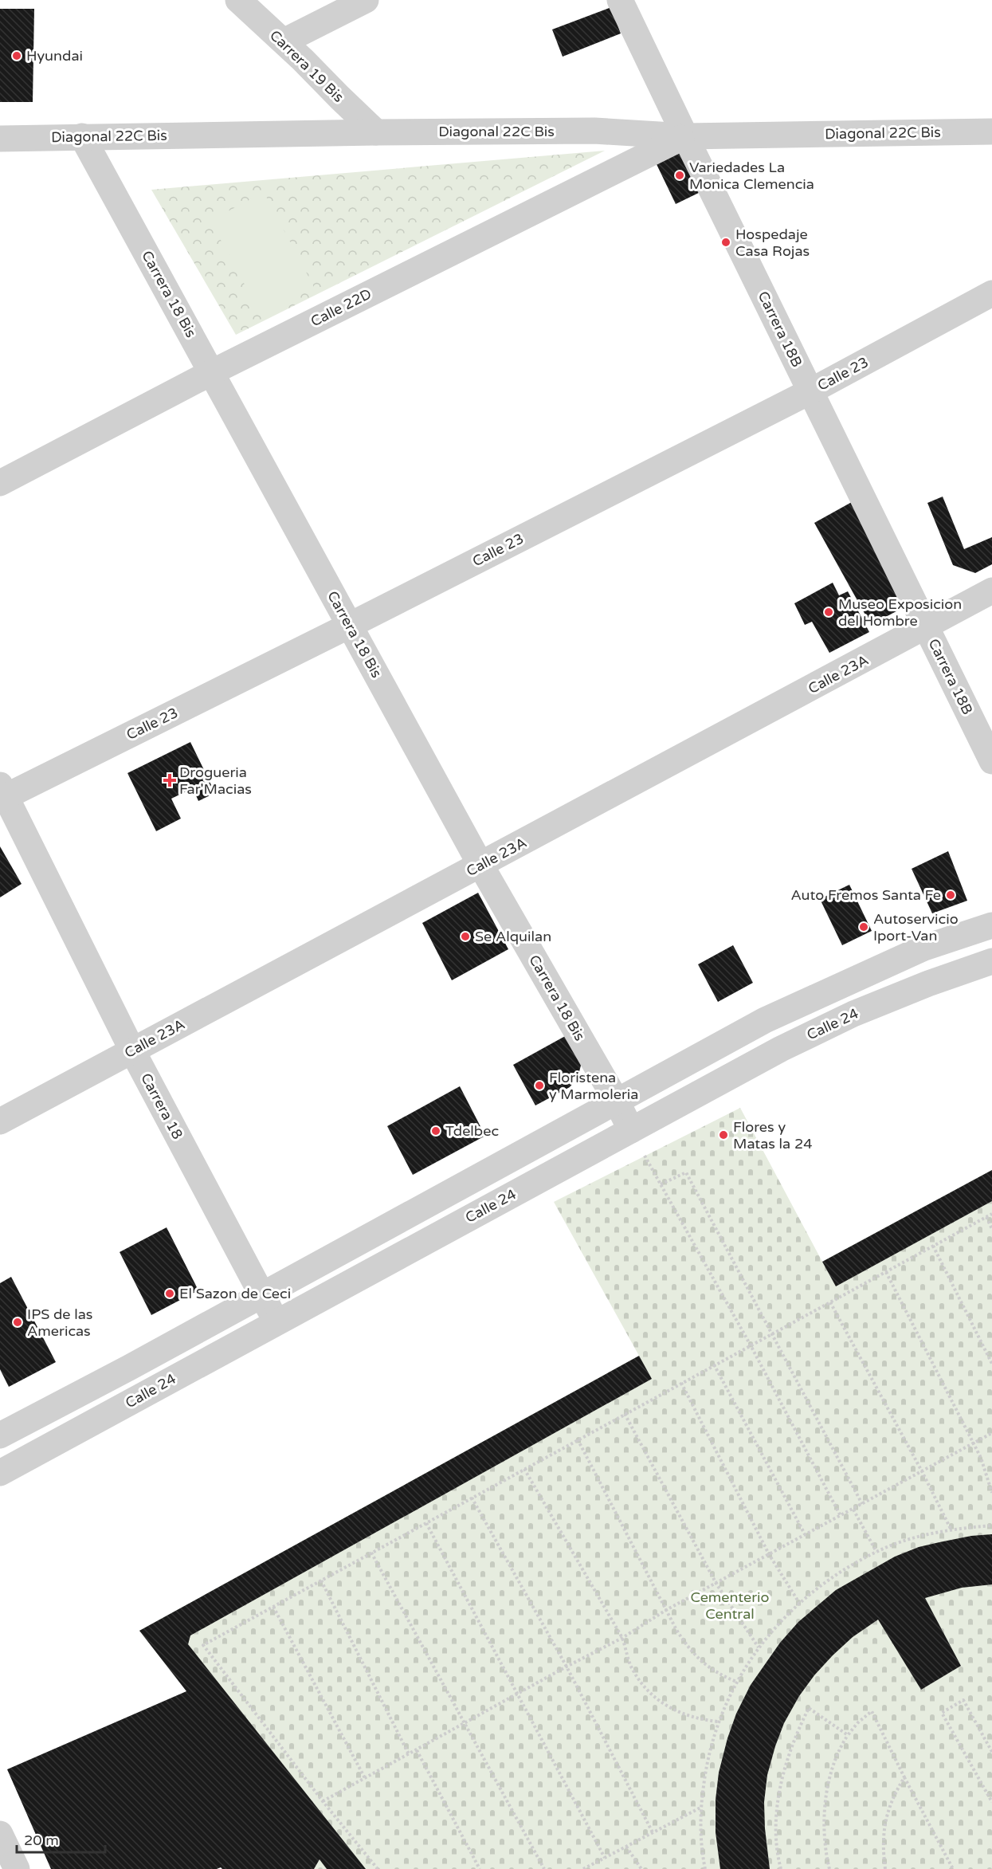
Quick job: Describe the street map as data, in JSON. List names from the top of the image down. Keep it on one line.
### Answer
{"streets":{"street":["Carrera 19 Bis","Diagonal 22C Bis","Carrera 18 Bis","Calle 22D","Carrera 18B","Calle 23","Calle 23A","Calle 24","Carrera 18"]},"crossings":[["Carrera 19 Bis","Diagonal 22C Bis"],["Diagonal 22C Bis","Carrera 18 Bis"],["Diagonal 22C Bis","Calle 22D"],["Diagonal 22C Bis","Carrera 18B"],["Carrera 18 Bis","Calle 22D"],["Carrera 18 Bis","Calle 23"],["Carrera 18 Bis","Calle 23A"],["Carrera 18 Bis","Calle 24"],["Calle 22D","Carrera 18B"],["Carrera 18B","Calle 23"],["Carrera 18B","Calle 23A"],["Calle 23","Carrera 18"],["Calle 23A","Carrera 18"],["Calle 24","Carrera 18"]],"parks":["Cementerio Central"],"places":{"other":["Hyundai","Variedades La Monica Clemencia","Hospedaje Casa Rojas","Museo Exposicion del Hombre","Auto Fremos Santa Fe","Autoservicio Iport-Van","Se Alquilan","Floristena y Marmoleria","Tdelbec","Flores y Matas la 24","El Sazon de Ceci","IPS de las Americas"],"health":["Drogueria Far'Macias"]},"scale_bar":"20 m"}
